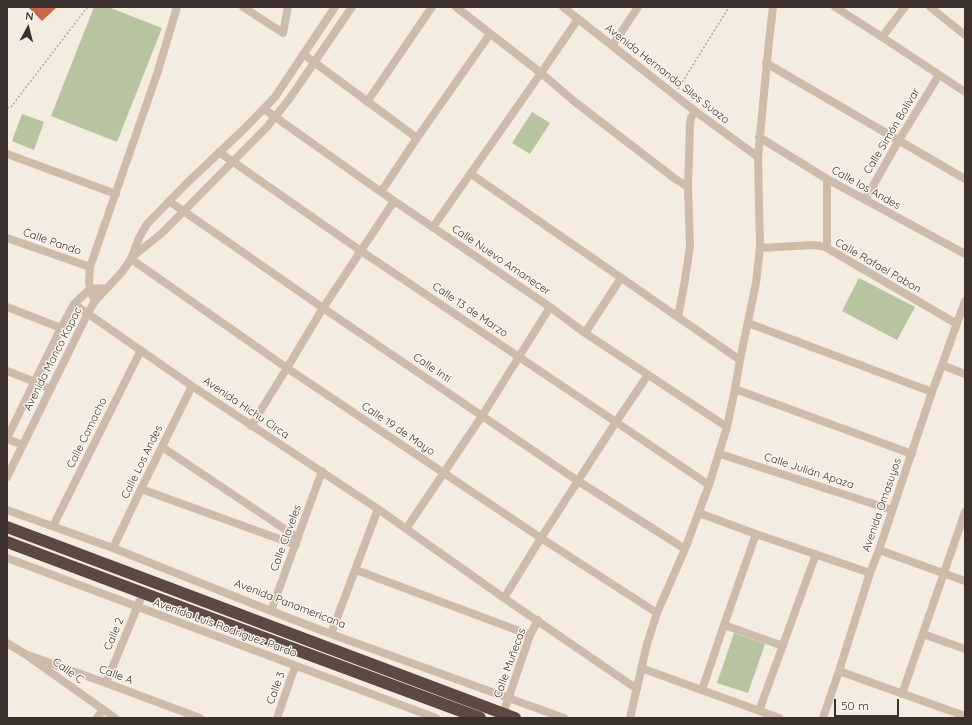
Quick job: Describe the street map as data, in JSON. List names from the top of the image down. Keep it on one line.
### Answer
{"streets":{"street":["Avenida Hernando Siles Suazo","Calle Simón Bolívar","Calle los Andes","Calle Pando","Calle Nuevo Amanecer","Calle Rafael Pabon","Calle 13 de Marzo","Avenida Manco Kapac","Calle Inti","Avenida Hichu Circa","Calle 19 de Mayo","Calle Camacho","Calle Los Andes","Calle Julián Apaza","Avenida Omasuyos","Calle Claveles","Avenida Panamericana","Avenida Luis Rodriguez Pardo","Calle 2","Calle Muñecas","Calle C","Calle A","Calle 3"]},"crossings":[["Calle Simón Bolívar","Calle los Andes"],["Calle Rafael Pabon","Avenida Omasuyos"],["Avenida Manco Kapac","Avenida Hichu Circa"],["Avenida Manco Kapac","Calle 19 de Mayo"],["Avenida Hichu Circa","Calle Camacho"],["Avenida Hichu Circa","Calle Los Andes"],["Avenida Hichu Circa","Calle Claveles"],["Avenida Hichu Circa","Calle Muñecas"],["Calle Camacho","Avenida Panamericana"],["Calle Los Andes","Avenida Panamericana"],["Calle Julián Apaza","Avenida Omasuyos"],["Calle Claveles","Avenida Panamericana"],["Avenida Panamericana","Calle Muñecas"],["Avenida Luis Rodriguez Pardo","Calle 2"],["Avenida Luis Rodriguez Pardo","Calle 3"],["Calle 2","Calle A"],["Calle C","Calle A"]],"scale_bar":"50 m","north":"top"}
